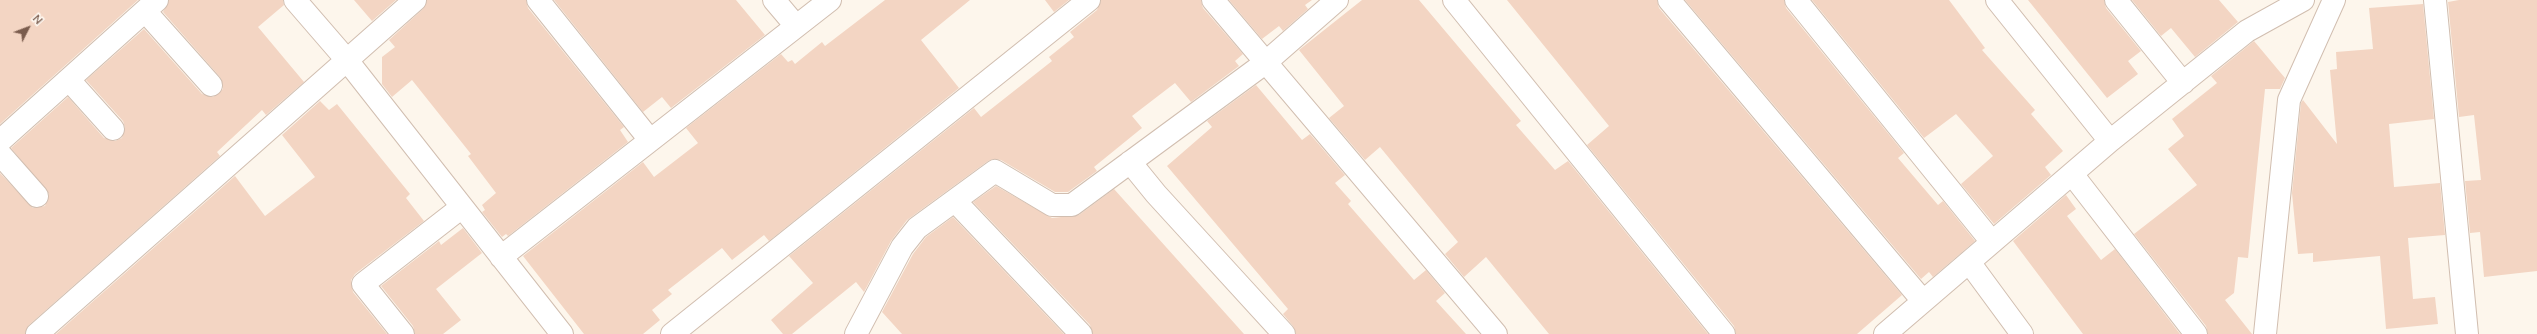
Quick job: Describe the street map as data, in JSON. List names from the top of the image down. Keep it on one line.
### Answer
{"north":"top right"}
